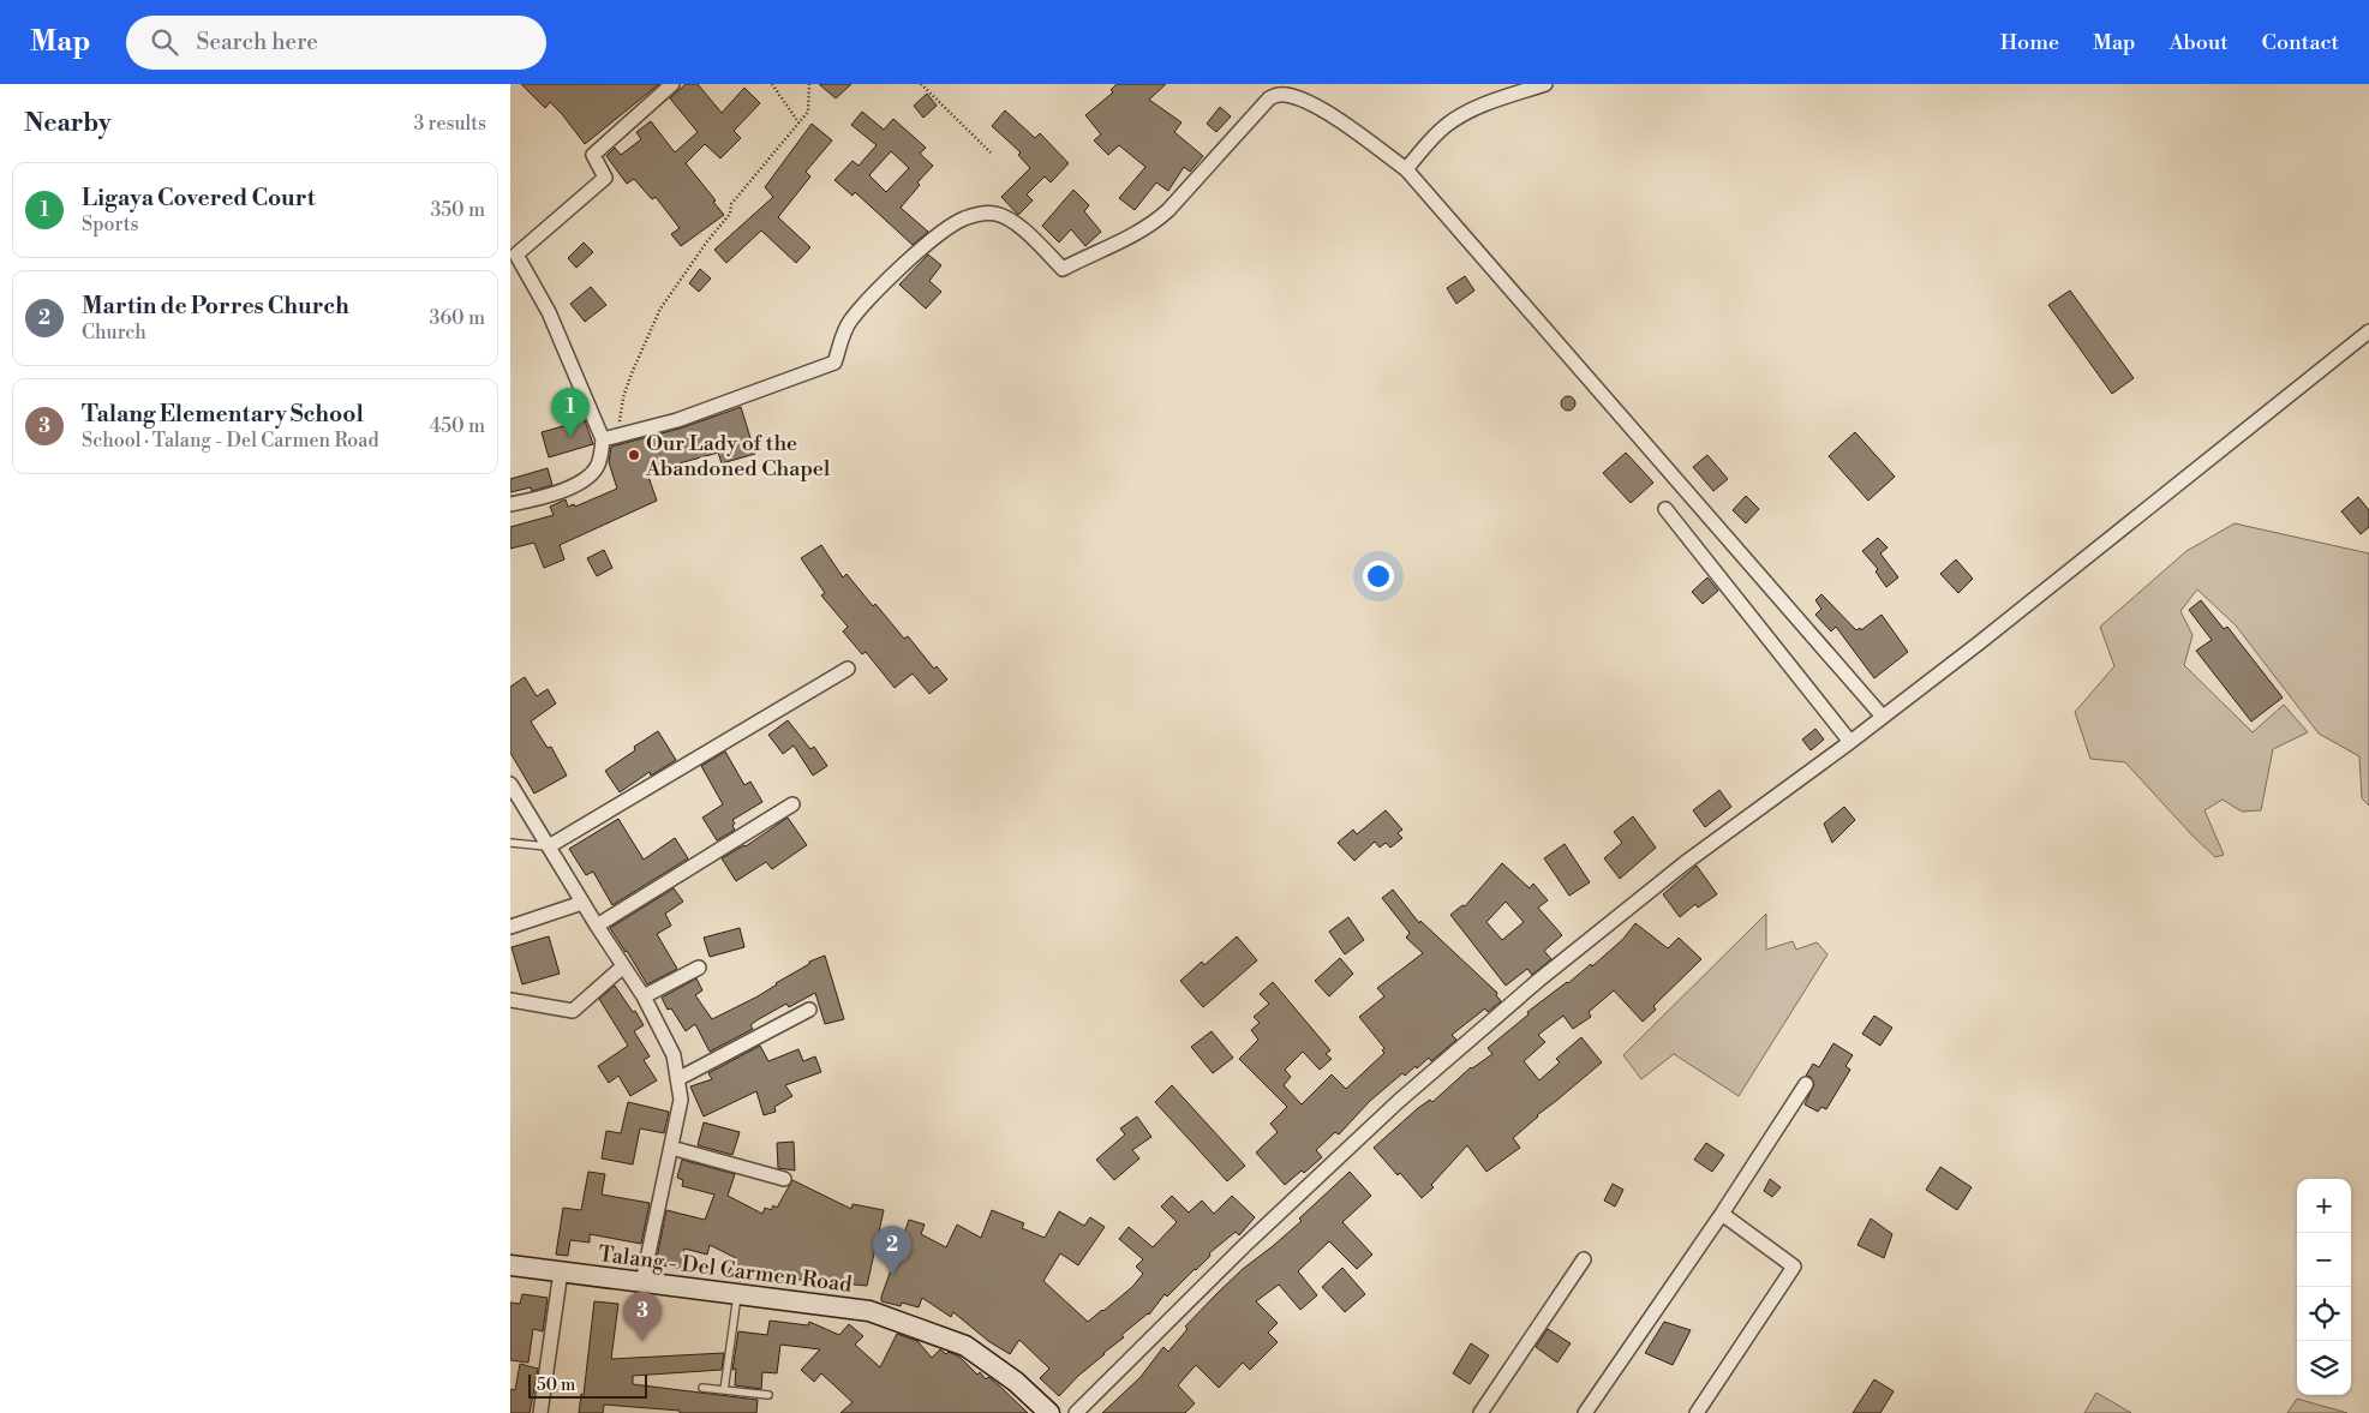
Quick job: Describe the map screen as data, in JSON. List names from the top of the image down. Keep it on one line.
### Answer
{"streets":{"street":["Talang - Del Carmen Road"]},"places":["Our Lady of the Abandoned Chapel"],"scale_bar":"50 m","page":{"header":"Map","search":"Search here","nav":["Home","Map","About","Contact"],"heading":["Nearby","3 results"],"list":[{"mark":"1","name":"Ligaya Covered Court","note":"Sports","value":"350 m"},{"mark":"2","name":"Martin de Porres Church","note":"Church","value":"360 m"},{"mark":"3","name":"Talang Elementary School","note":"School · Talang - Del Carmen Road","value":"450 m"}],"pins":["1","2","3"],"map_buttons":["+","−"],"scale":"50 m"}}
